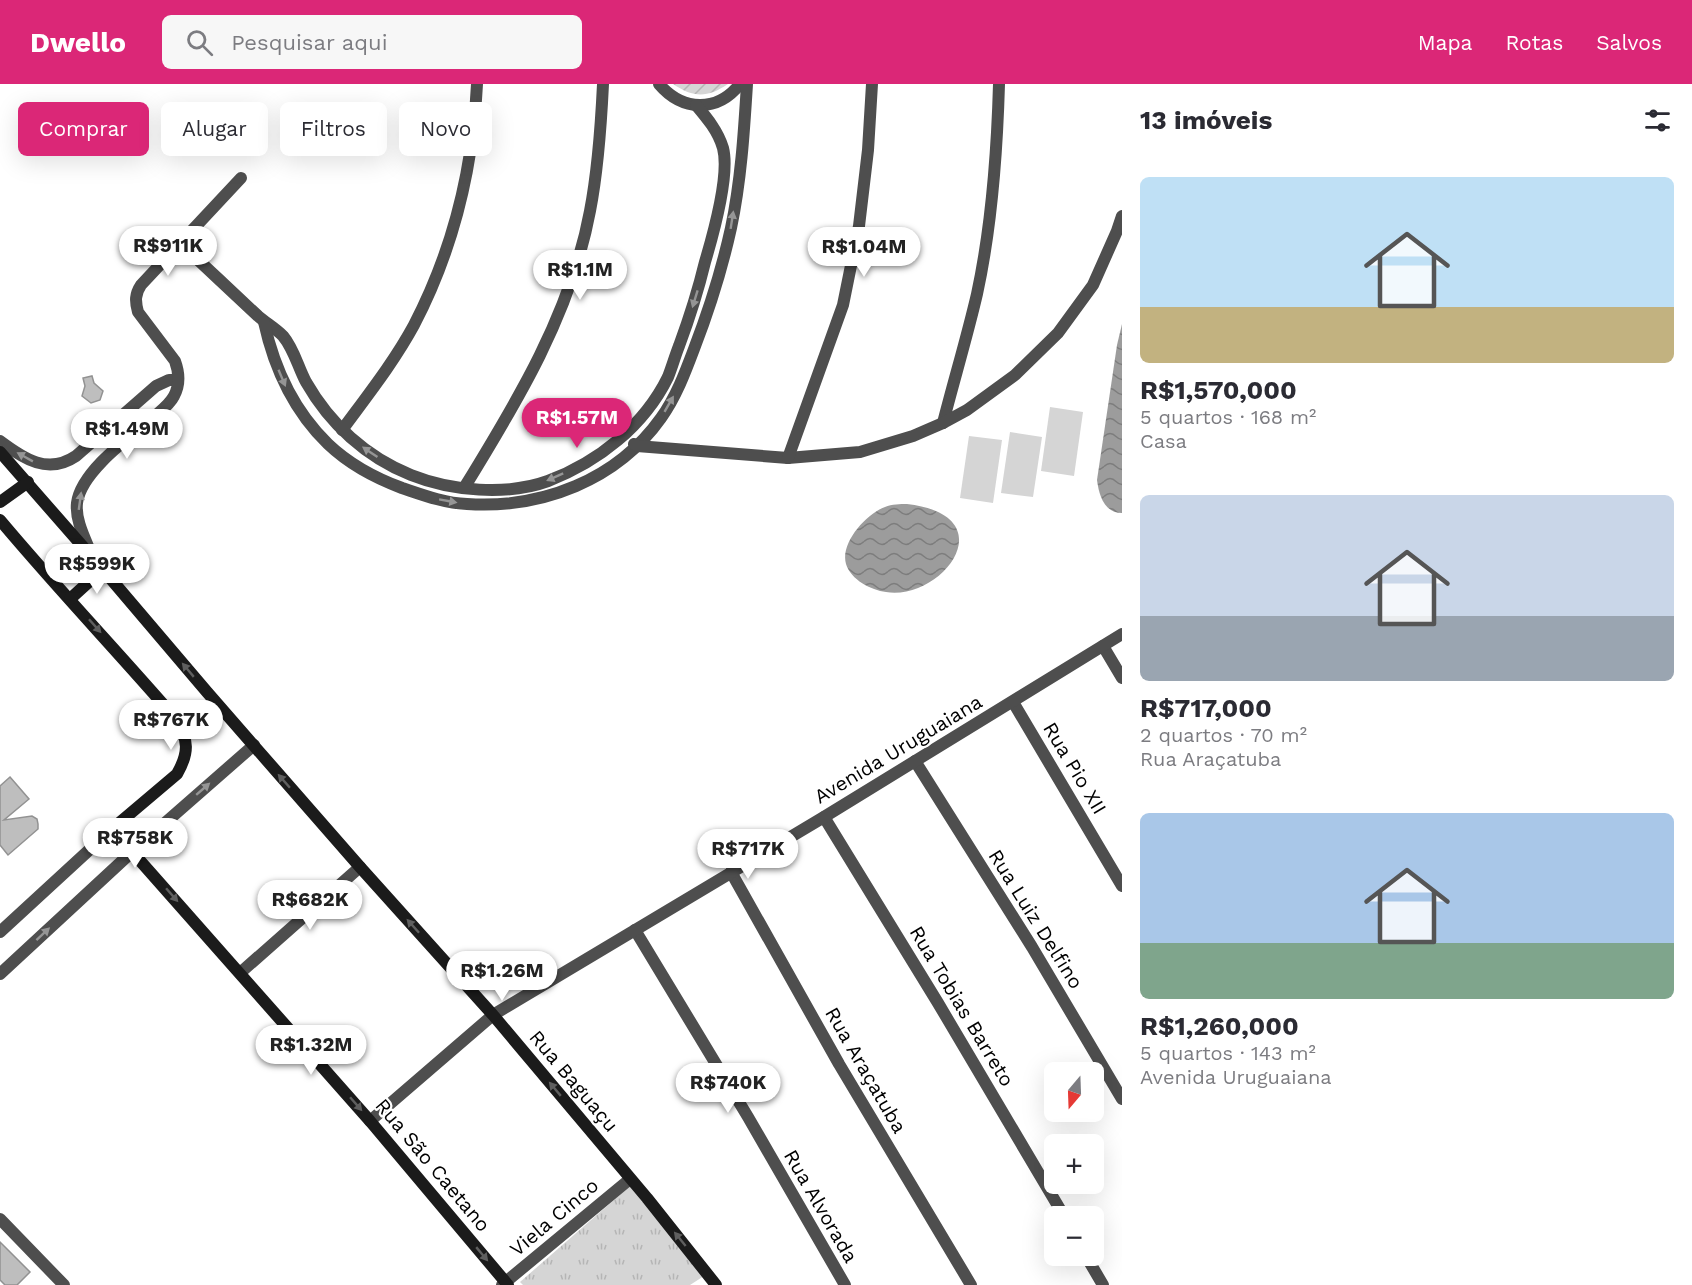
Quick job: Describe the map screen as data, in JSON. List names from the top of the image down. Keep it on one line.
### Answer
{"streets":{"main road":["Rua Baguaçu","Rua São Caetano"],"street":["Avenida Uruguaiana","Rua Pio XII","Rua Luiz Delfino","Rua Tobias Barreto","Rua Araçatuba","Rua Alvorada","Viela Cinco"]},"crossings":[["Avenida Uruguaiana","Rua Pio XII"],["Avenida Uruguaiana","Rua Luiz Delfino"],["Avenida Uruguaiana","Rua Tobias Barreto"],["Avenida Uruguaiana","Rua Araçatuba"],["Avenida Uruguaiana","Rua Baguaçu"],["Avenida Uruguaiana","Rua São Caetano"],["Avenida Uruguaiana","Rua Alvorada"],["Rua Baguaçu","Viela Cinco"],["Rua São Caetano","Viela Cinco"]],"one_way":["Rua Baguaçu","Rua São Caetano"],"north":"bottom","page":{"header":"Dwello","search":"Pesquisar aqui","nav":["Mapa","Rotas","Salvos"],"heading":"13 imóveis","chip":["Comprar","Alugar","Filtros","Novo"],"list":[{"name":"R$1,570,000","note":"5 quartos · 168 m² · Casa"},{"name":"R$717,000","note":"2 quartos · 70 m² · Rua Araçatuba"},{"name":"R$1,260,000","note":"5 quartos · 143 m² · Avenida Uruguaiana"}],"price":["R$911K","R$1.04M","R$1.1M","R$1.57M","R$1.49M","R$599K","R$767K","R$758K","R$717K","R$682K","R$1.26M","R$1.32M","R$740K"],"map_buttons":["+","−"]}}
